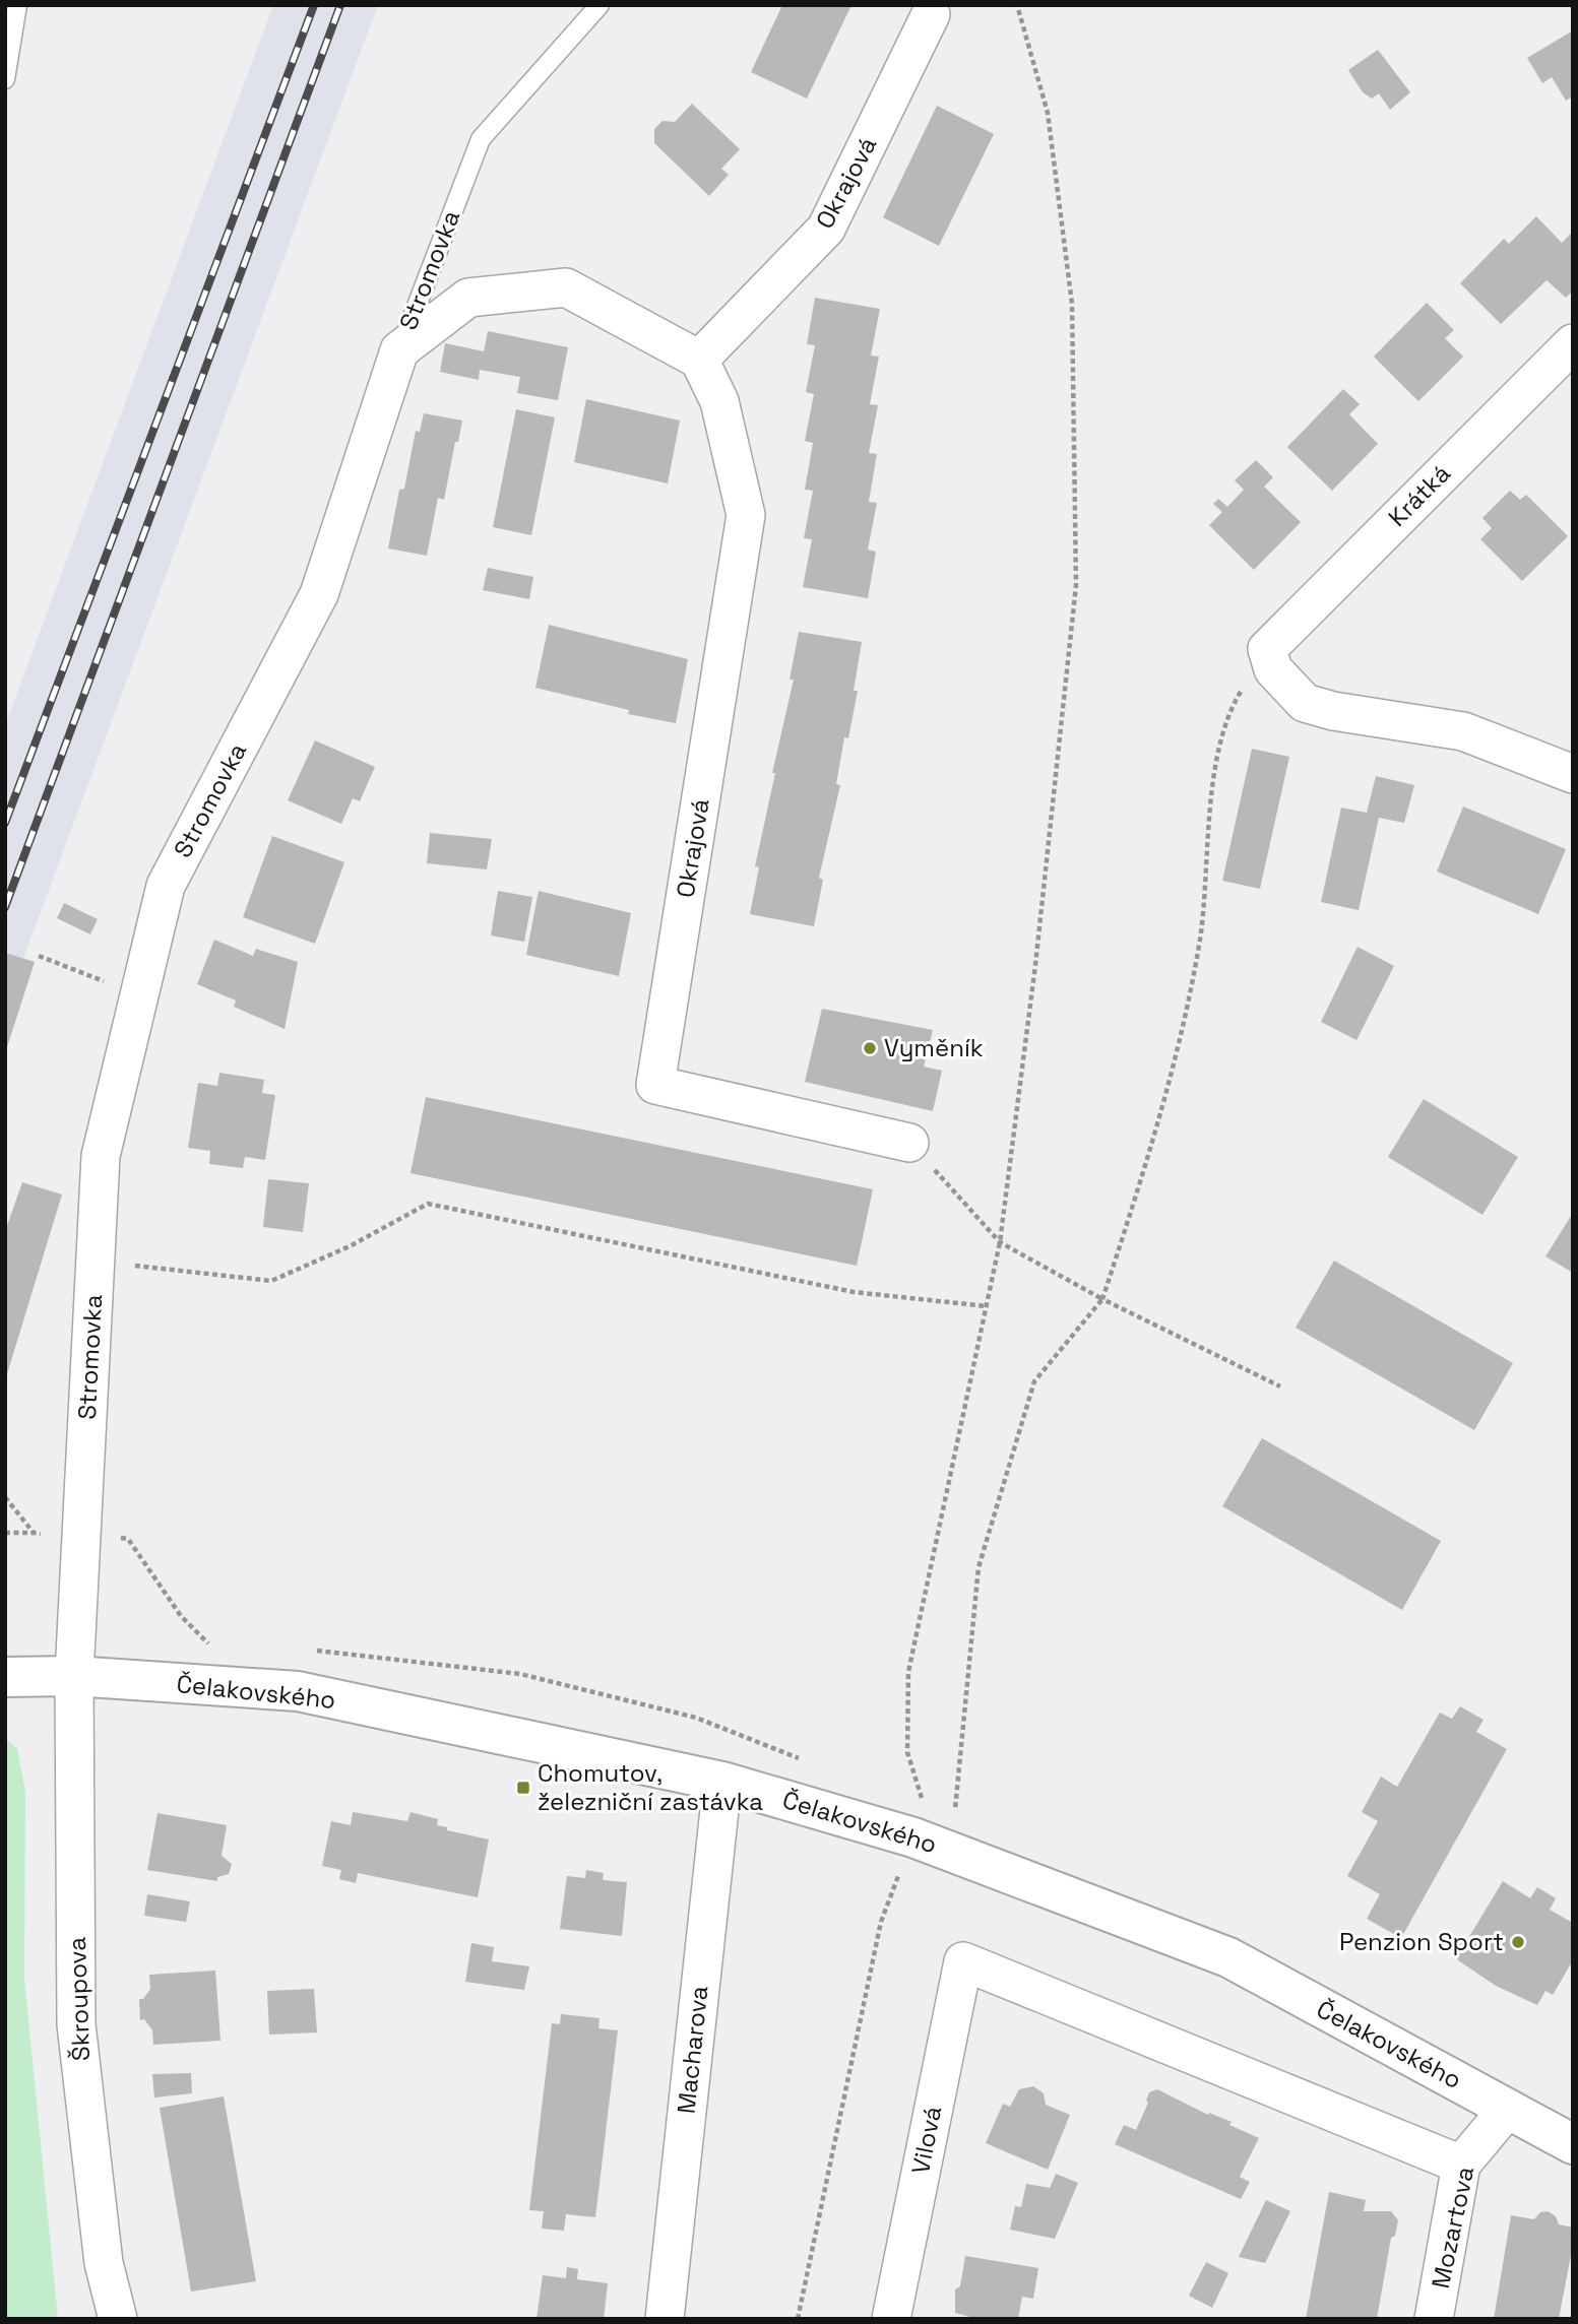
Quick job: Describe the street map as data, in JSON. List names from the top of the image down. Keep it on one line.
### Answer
{"streets":{"street":["Okrajová","Stromovka","Krátká","Čelakovského","Škroupova","Macharova","Vilová","Mozartova"]},"crossings":[["Stromovka","Čelakovského"],["Stromovka","Škroupova"],["Čelakovského","Škroupova"],["Čelakovského","Macharova"],["Čelakovského","Mozartova"],["Vilová","Mozartova"]],"places":{"other":["Vyměník","Penzion Sport"],"transit":["Chomutov, železniční zastávka"]}}
